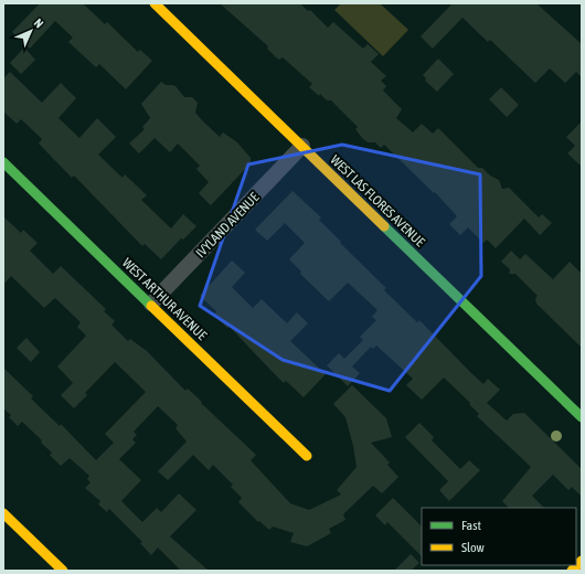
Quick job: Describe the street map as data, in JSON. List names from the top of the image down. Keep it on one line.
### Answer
{"streets":{"street":["WEST LAS FLORES AVENUE","IVYLAND AVENUE","WEST ARTHUR AVENUE"]},"crossings":[["WEST LAS FLORES AVENUE","IVYLAND AVENUE"],["IVYLAND AVENUE","WEST ARTHUR AVENUE"]],"legend":["Fast","Slow"],"north":"top right"}
